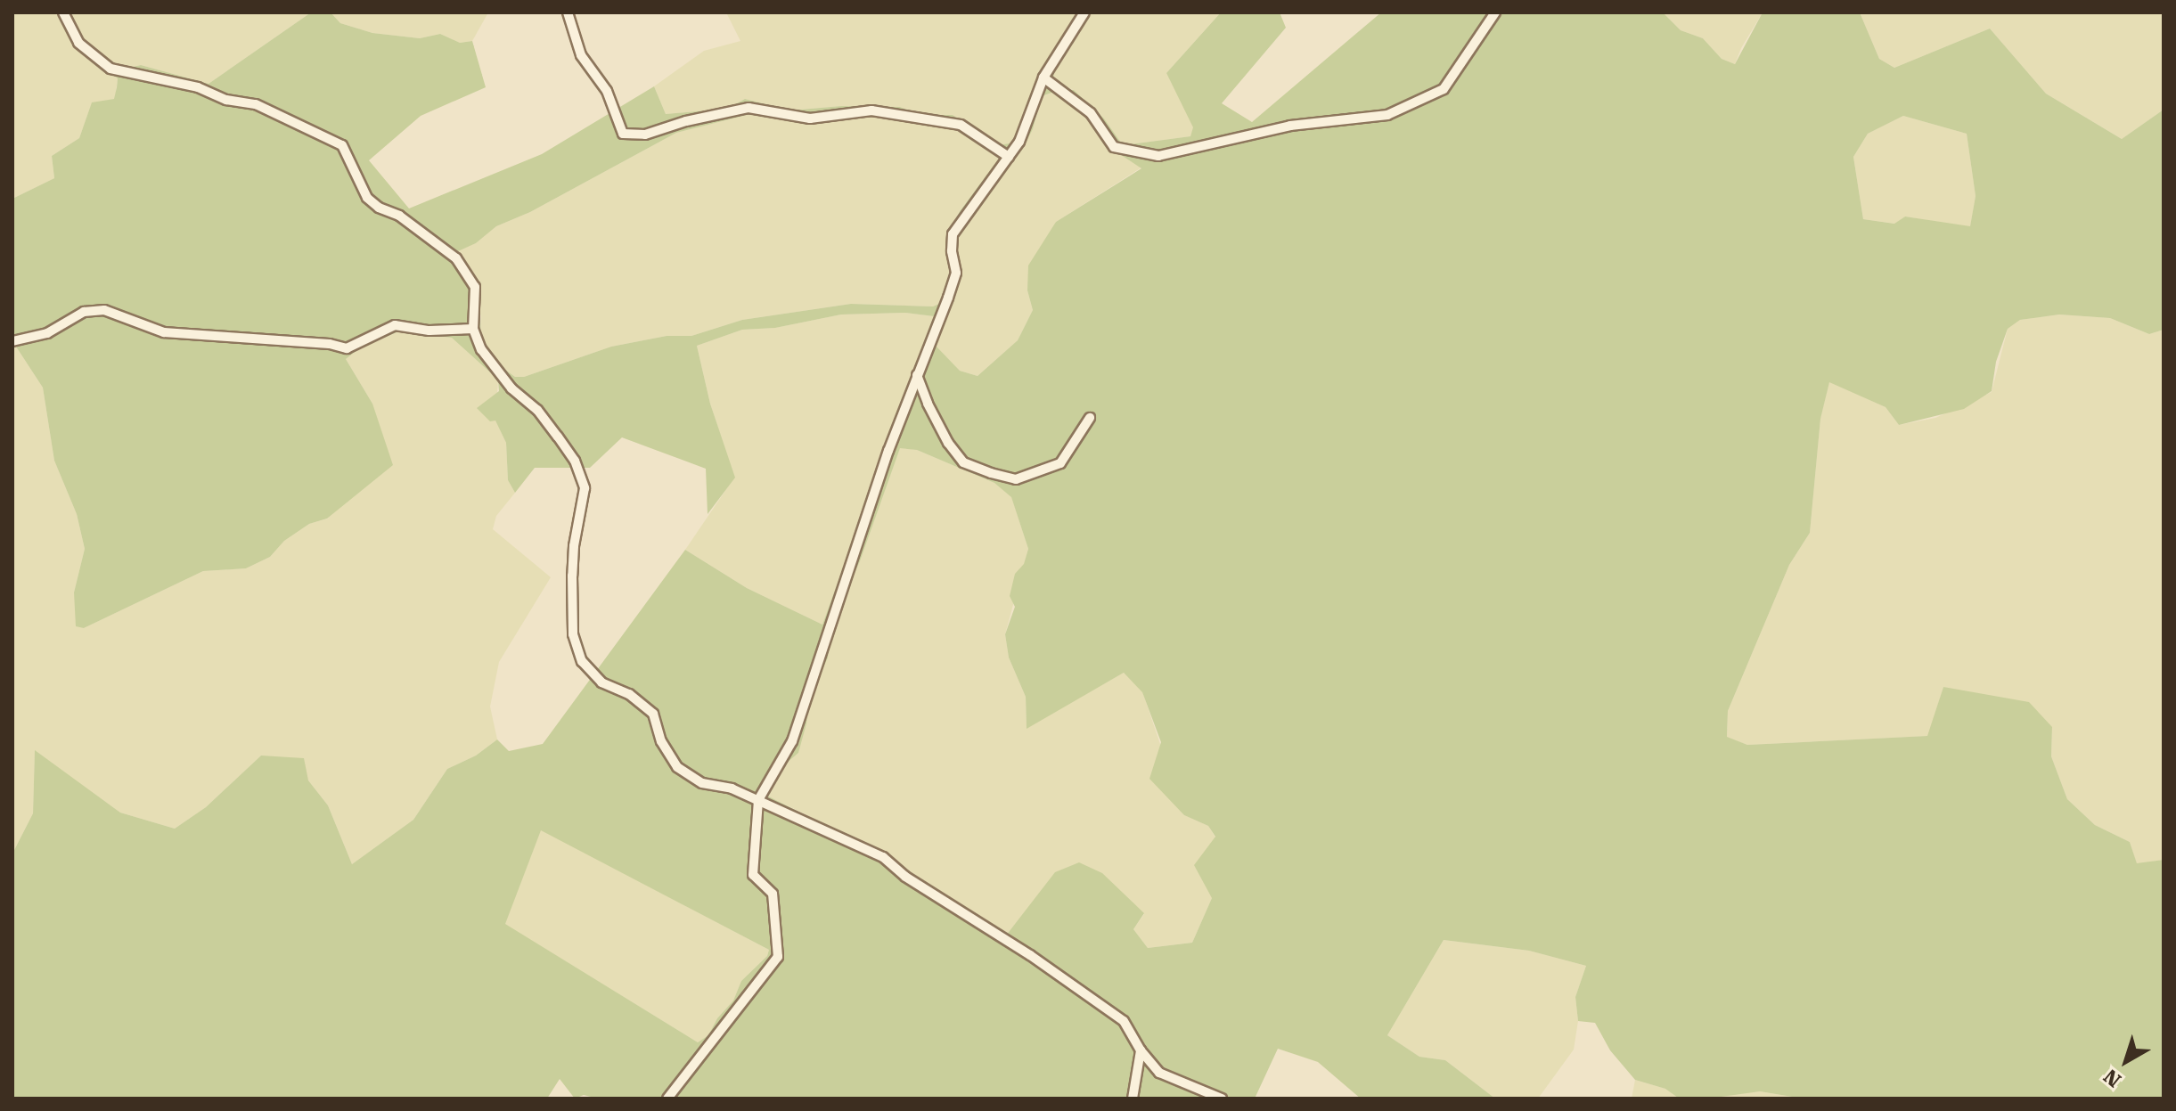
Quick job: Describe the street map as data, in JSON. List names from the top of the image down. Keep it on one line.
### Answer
{"north":"bottom left"}
